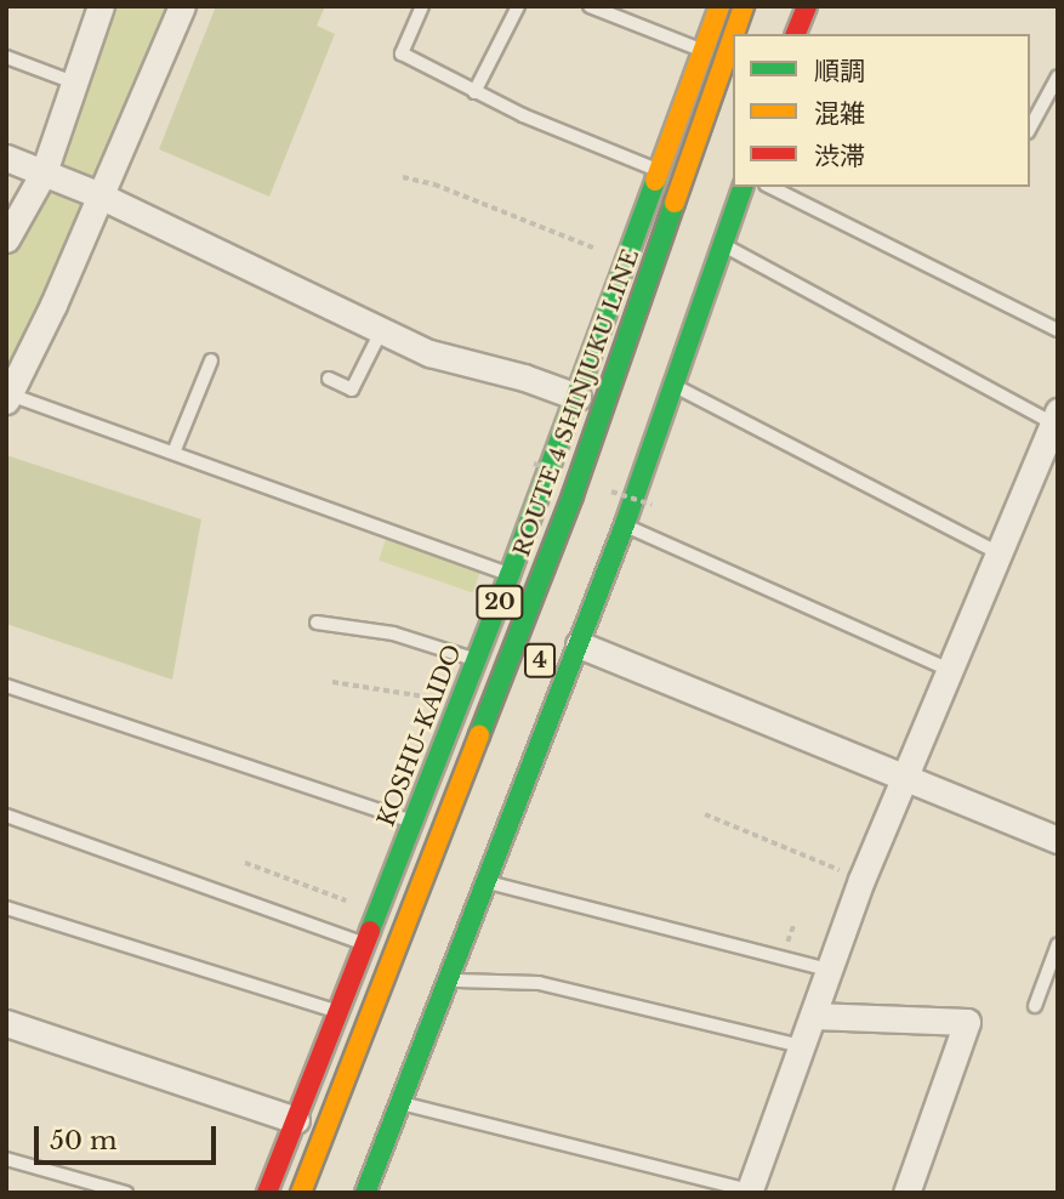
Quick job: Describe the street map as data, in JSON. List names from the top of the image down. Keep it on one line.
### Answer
{"streets":{"highway":["ROUTE 4 SHINJUKU LINE","20","4","KOSHU-KAIDO"]},"legend":["順調","混雑","渋滞"],"scale_bar":"50 m"}
